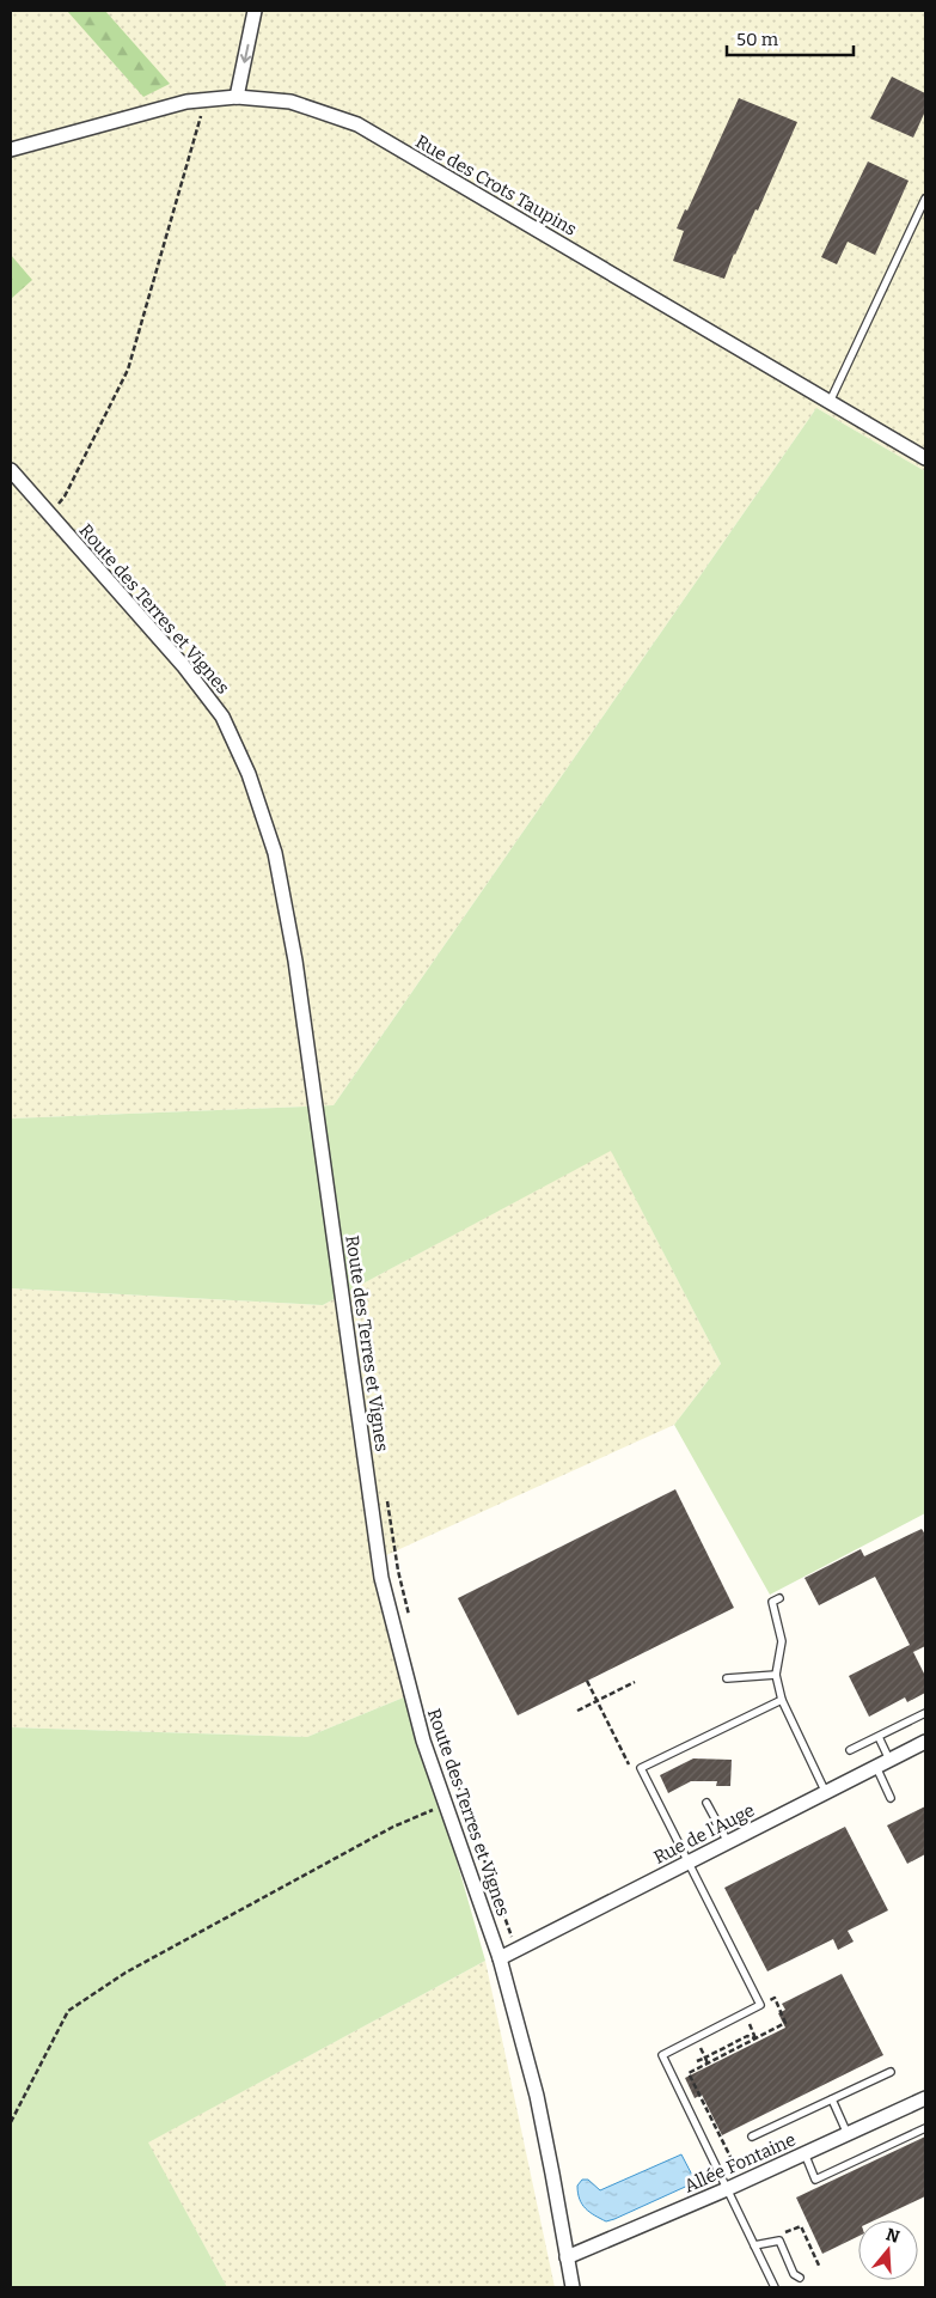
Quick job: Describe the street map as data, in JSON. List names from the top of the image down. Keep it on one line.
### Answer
{"streets":{"street":["Rue des Crots Taupins","Route des Terres et Vignes","Rue de l'Auge","Allée Fontaine"]},"crossings":[["Route des Terres et Vignes","Rue de l'Auge"],["Route des Terres et Vignes","Allée Fontaine"]],"scale_bar":"50 m","north":"top"}
